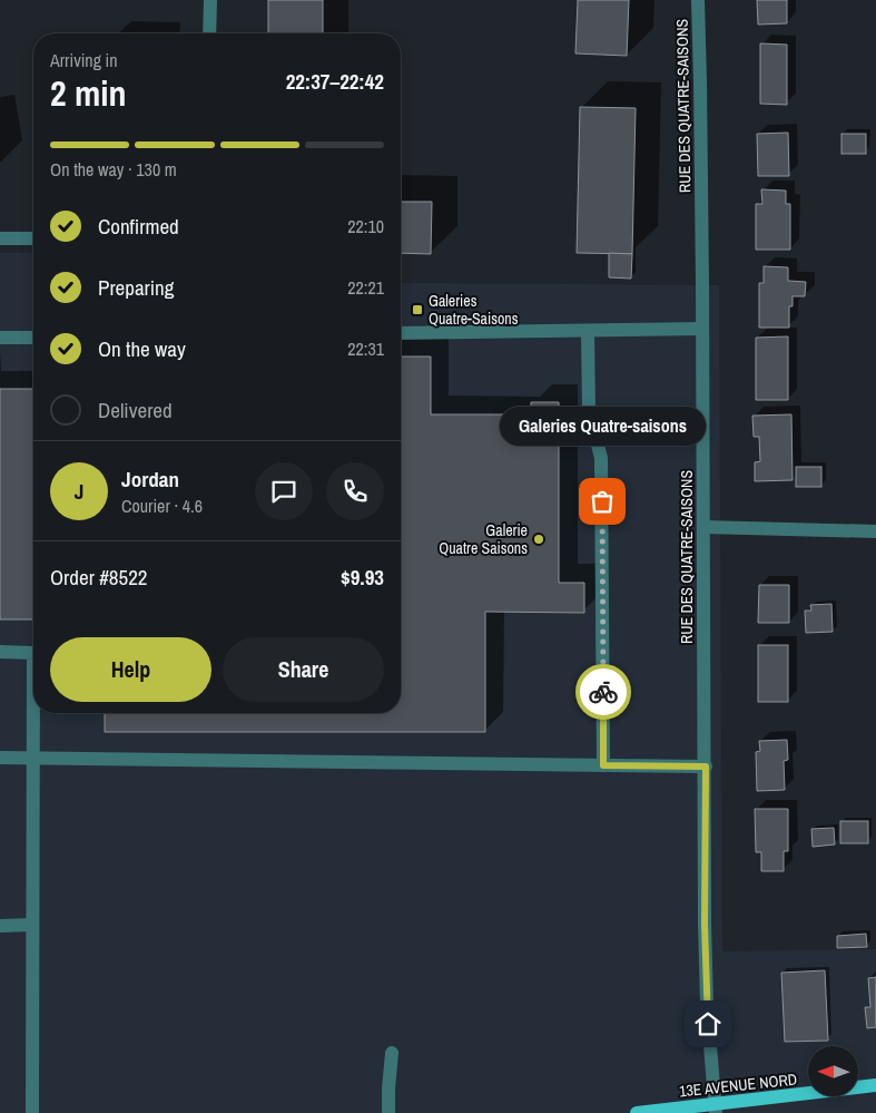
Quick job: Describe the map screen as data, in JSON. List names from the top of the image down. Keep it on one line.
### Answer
{"streets":{"main road":["13E AVENUE NORD"],"street":["RUE DES QUATRE-SAISONS"]},"crossings":[["RUE DES QUATRE-SAISONS","13E AVENUE NORD"]],"places":{"transit":["Galeries Quatre-Saisons"],"other":["Galeries Quatre-saisons","Galerie Quatre Saisons"]},"north":"left","page":{"heading":["2 min","Arriving in","22:37–22:42"],"panel":["Jordan","Courier · 4.6","Order #8522","$9.93"],"bar":"On the way · 130 m","list":[["Confirmed","22:10"],["Preparing","22:21"],["On the way","22:31"],"Delivered"],"bubble":"Galeries Quatre-saisons","round":"J","buttons":["Help","Share"]}}
